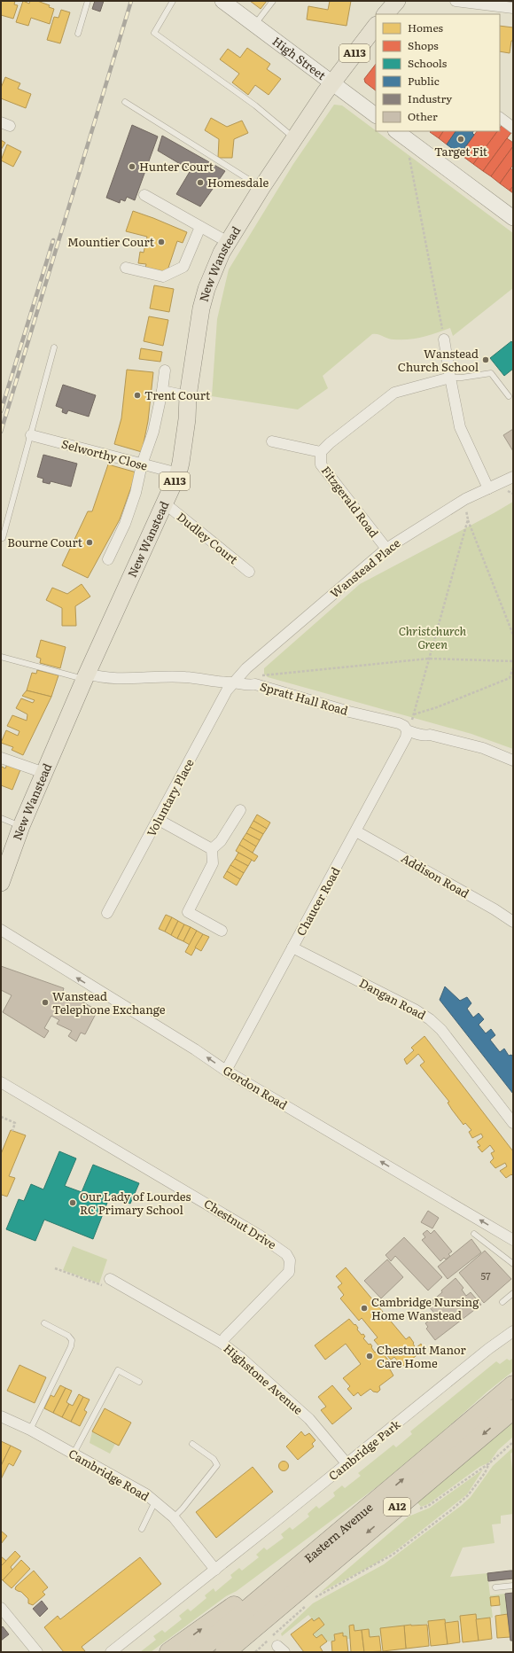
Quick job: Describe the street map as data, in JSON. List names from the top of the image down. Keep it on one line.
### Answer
{"streets":{"highway":["A12","Eastern Avenue"],"main road":["A113","New Wanstead"],"street":["High Street","Selworthy Close","Fitzgerald Road","Dudley Court","Wanstead Place","Spratt Hall Road","Voluntary Place","Addison Road","Chaucer Road","Dangan Road","Gordon Road","Chestnut Drive","Highstone Avenue","Cambridge Park","Cambridge Road"]},"crossings":[["A113","High Street"],["A113","New Wanstead"],["High Street","New Wanstead"],["New Wanstead","Selworthy Close"],["New Wanstead","Dudley Court"],["New Wanstead","Spratt Hall Road"],["Fitzgerald Road","Wanstead Place"],["Wanstead Place","Spratt Hall Road"],["Wanstead Place","Voluntary Place"],["Spratt Hall Road","Voluntary Place"],["Spratt Hall Road","Chaucer Road"],["Addison Road","Chaucer Road"],["Chaucer Road","Dangan Road"],["Chaucer Road","Gordon Road"],["Chestnut Drive","Highstone Avenue"],["Highstone Avenue","Cambridge Park"],["Cambridge Park","Cambridge Road"],["A12","Eastern Avenue"]],"one_way":["Gordon Road"],"parks":["Christchurch Green"],"places":["Target Fit","Hunter Court","Homesdale","Mountier Court","Wanstead Church School","Trent Court","Bourne Court","Wanstead Telephone Exchange","Our Lady of Lourdes RC Primary School","Cambridge Nursing Home Wanstead","Chestnut Manor Care Home"],"house_numbers":["57"],"legend":["Homes","Shops","Schools","Public","Industry","Other"]}
